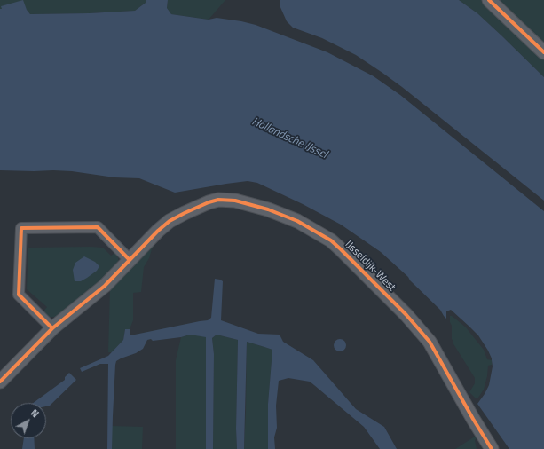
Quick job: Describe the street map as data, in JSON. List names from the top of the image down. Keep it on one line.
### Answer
{"streets":{"street":["IJsseldijk-West"]},"water":["Hollandsche IJssel"],"north":"top right"}
